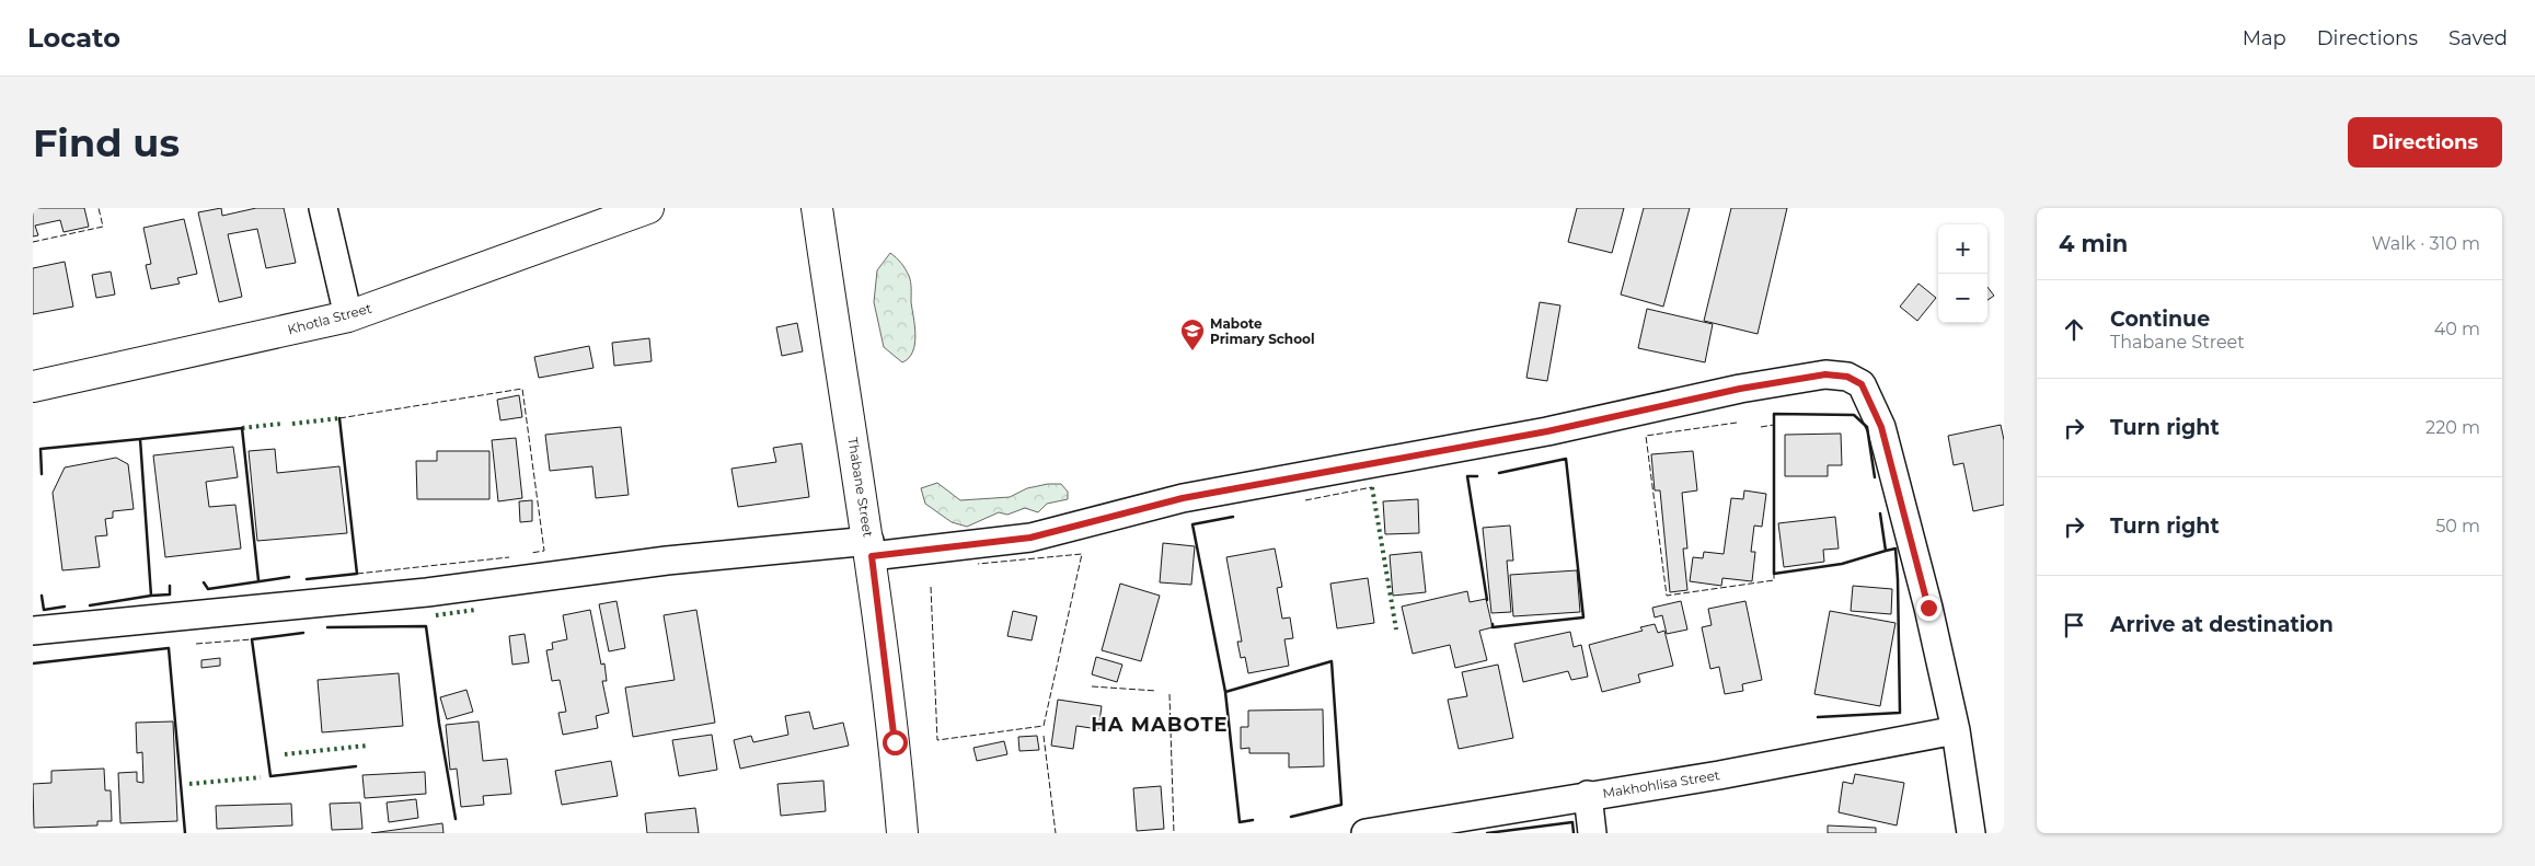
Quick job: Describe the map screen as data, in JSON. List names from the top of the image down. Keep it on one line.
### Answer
{"streets":{"street":["Khotla Street","Thabane Street","Makhohlisa Street"]},"districts":["HA MABOTE"],"places":{"school or university":["Mabote Primary School"]},"page":{"header":"Locato","nav":["Map","Directions","Saved"],"buttons":"Directions","title":"Find us","heading":["4 min","Walk · 310 m"],"map_buttons":["+","−"],"list":[["Continue","Thabane Street","40 m"],["Turn right","220 m"],["Turn right","50 m"],"Arrive at destination"]}}
